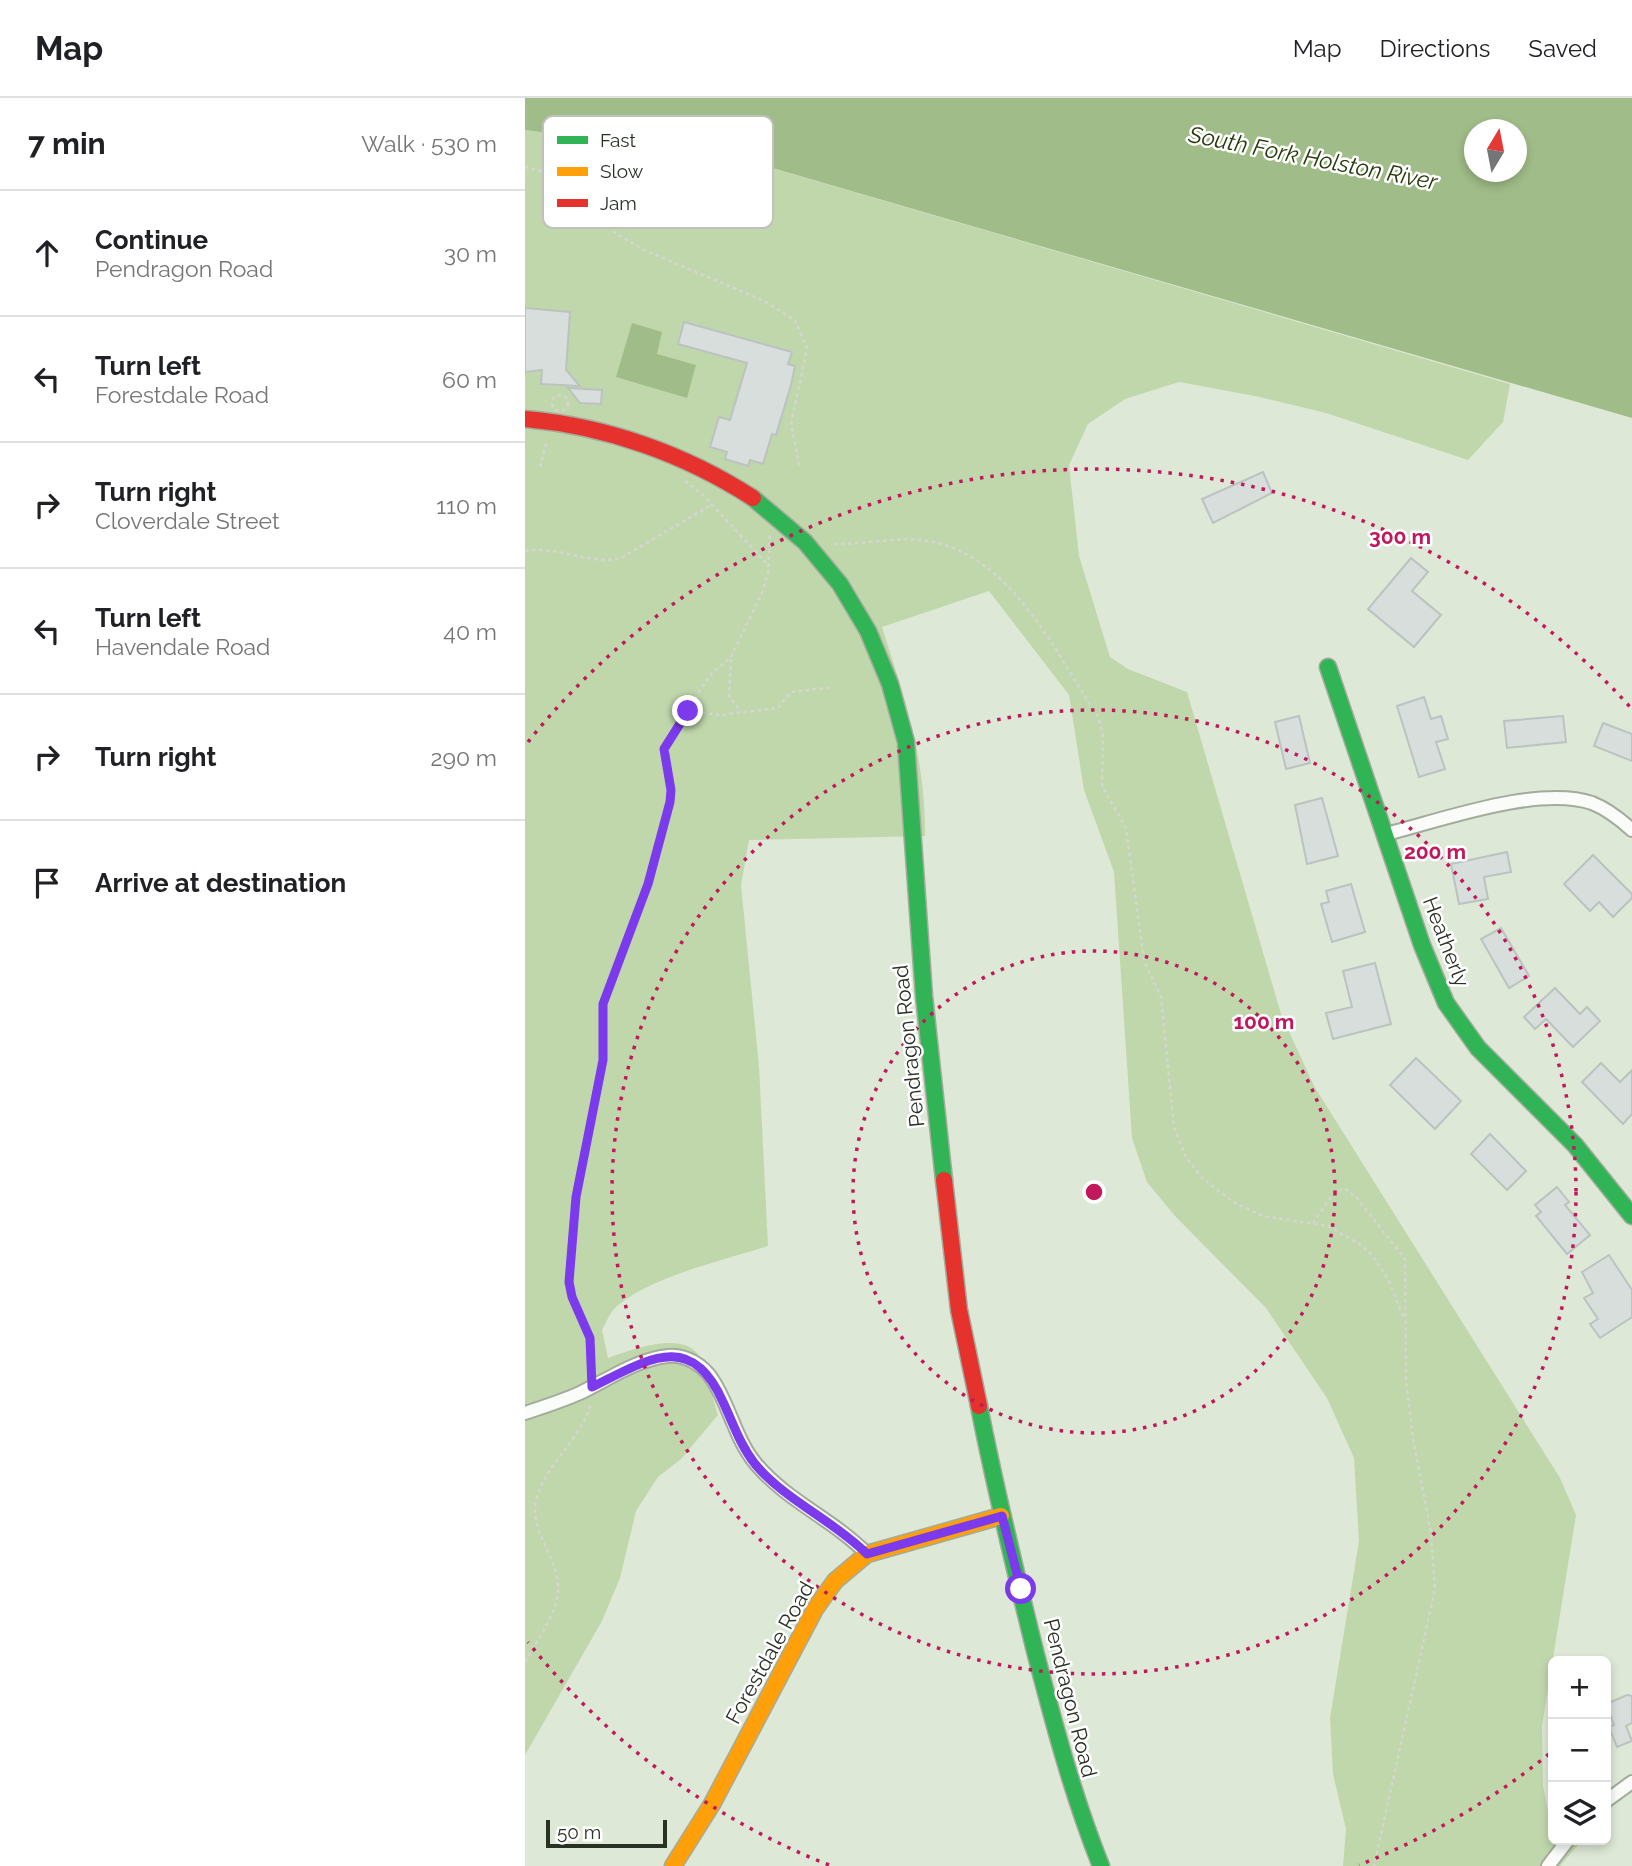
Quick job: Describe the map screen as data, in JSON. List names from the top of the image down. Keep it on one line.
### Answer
{"streets":{"street":["Heatherly","Pendragon Road","Forestdale Road"]},"crossings":[["Pendragon Road","Forestdale Road"]],"water":["South Fork Holston River"],"legend":["Fast","Slow","Jam"],"scale_bar":"50 m","north":"top","page":{"header":"Map","nav":["Map","Directions","Saved"],"heading":["7 min","Walk · 530 m"],"list":[["Continue","Pendragon Road","30 m"],["Turn left","Forestdale Road","60 m"],["Turn right","Cloverdale Street","110 m"],["Turn left","Havendale Road","40 m"],["Turn right","290 m"],"Arrive at destination"],"map_buttons":["+","−"],"scale":"50 m"},"rings":["300 m","200 m","100 m"]}
